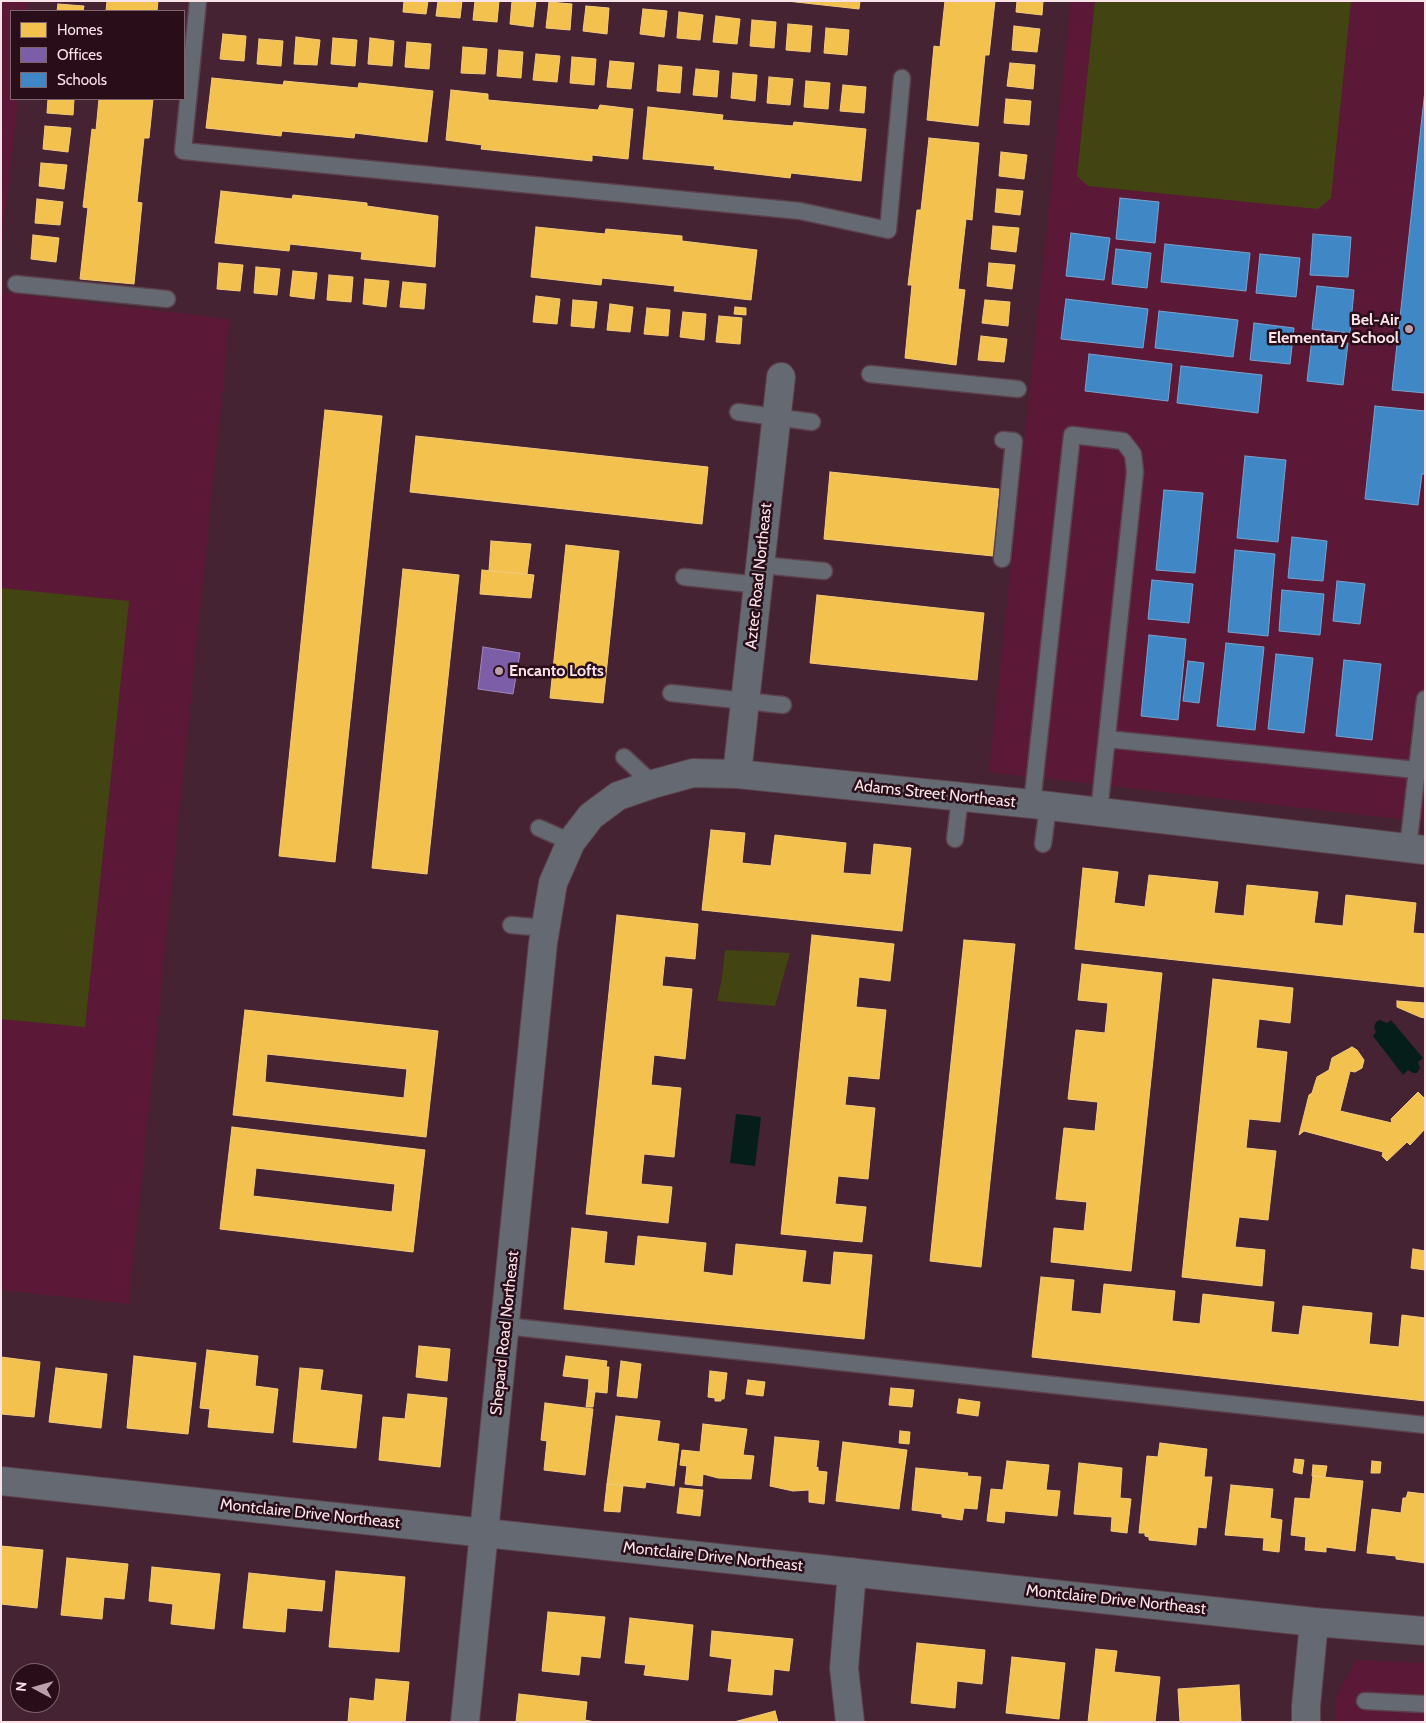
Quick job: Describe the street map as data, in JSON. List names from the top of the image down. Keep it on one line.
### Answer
{"streets":{"street":["Aztec Road Northeast","Adams Street Northeast","Shepard Road Northeast","Montclaire Drive Northeast"]},"crossings":[["Aztec Road Northeast","Adams Street Northeast"],["Adams Street Northeast","Shepard Road Northeast"],["Shepard Road Northeast","Montclaire Drive Northeast"]],"places":["Bel-Air Elementary School","Encanto Lofts"],"legend":["Homes","Offices","Schools"],"north":"left"}
